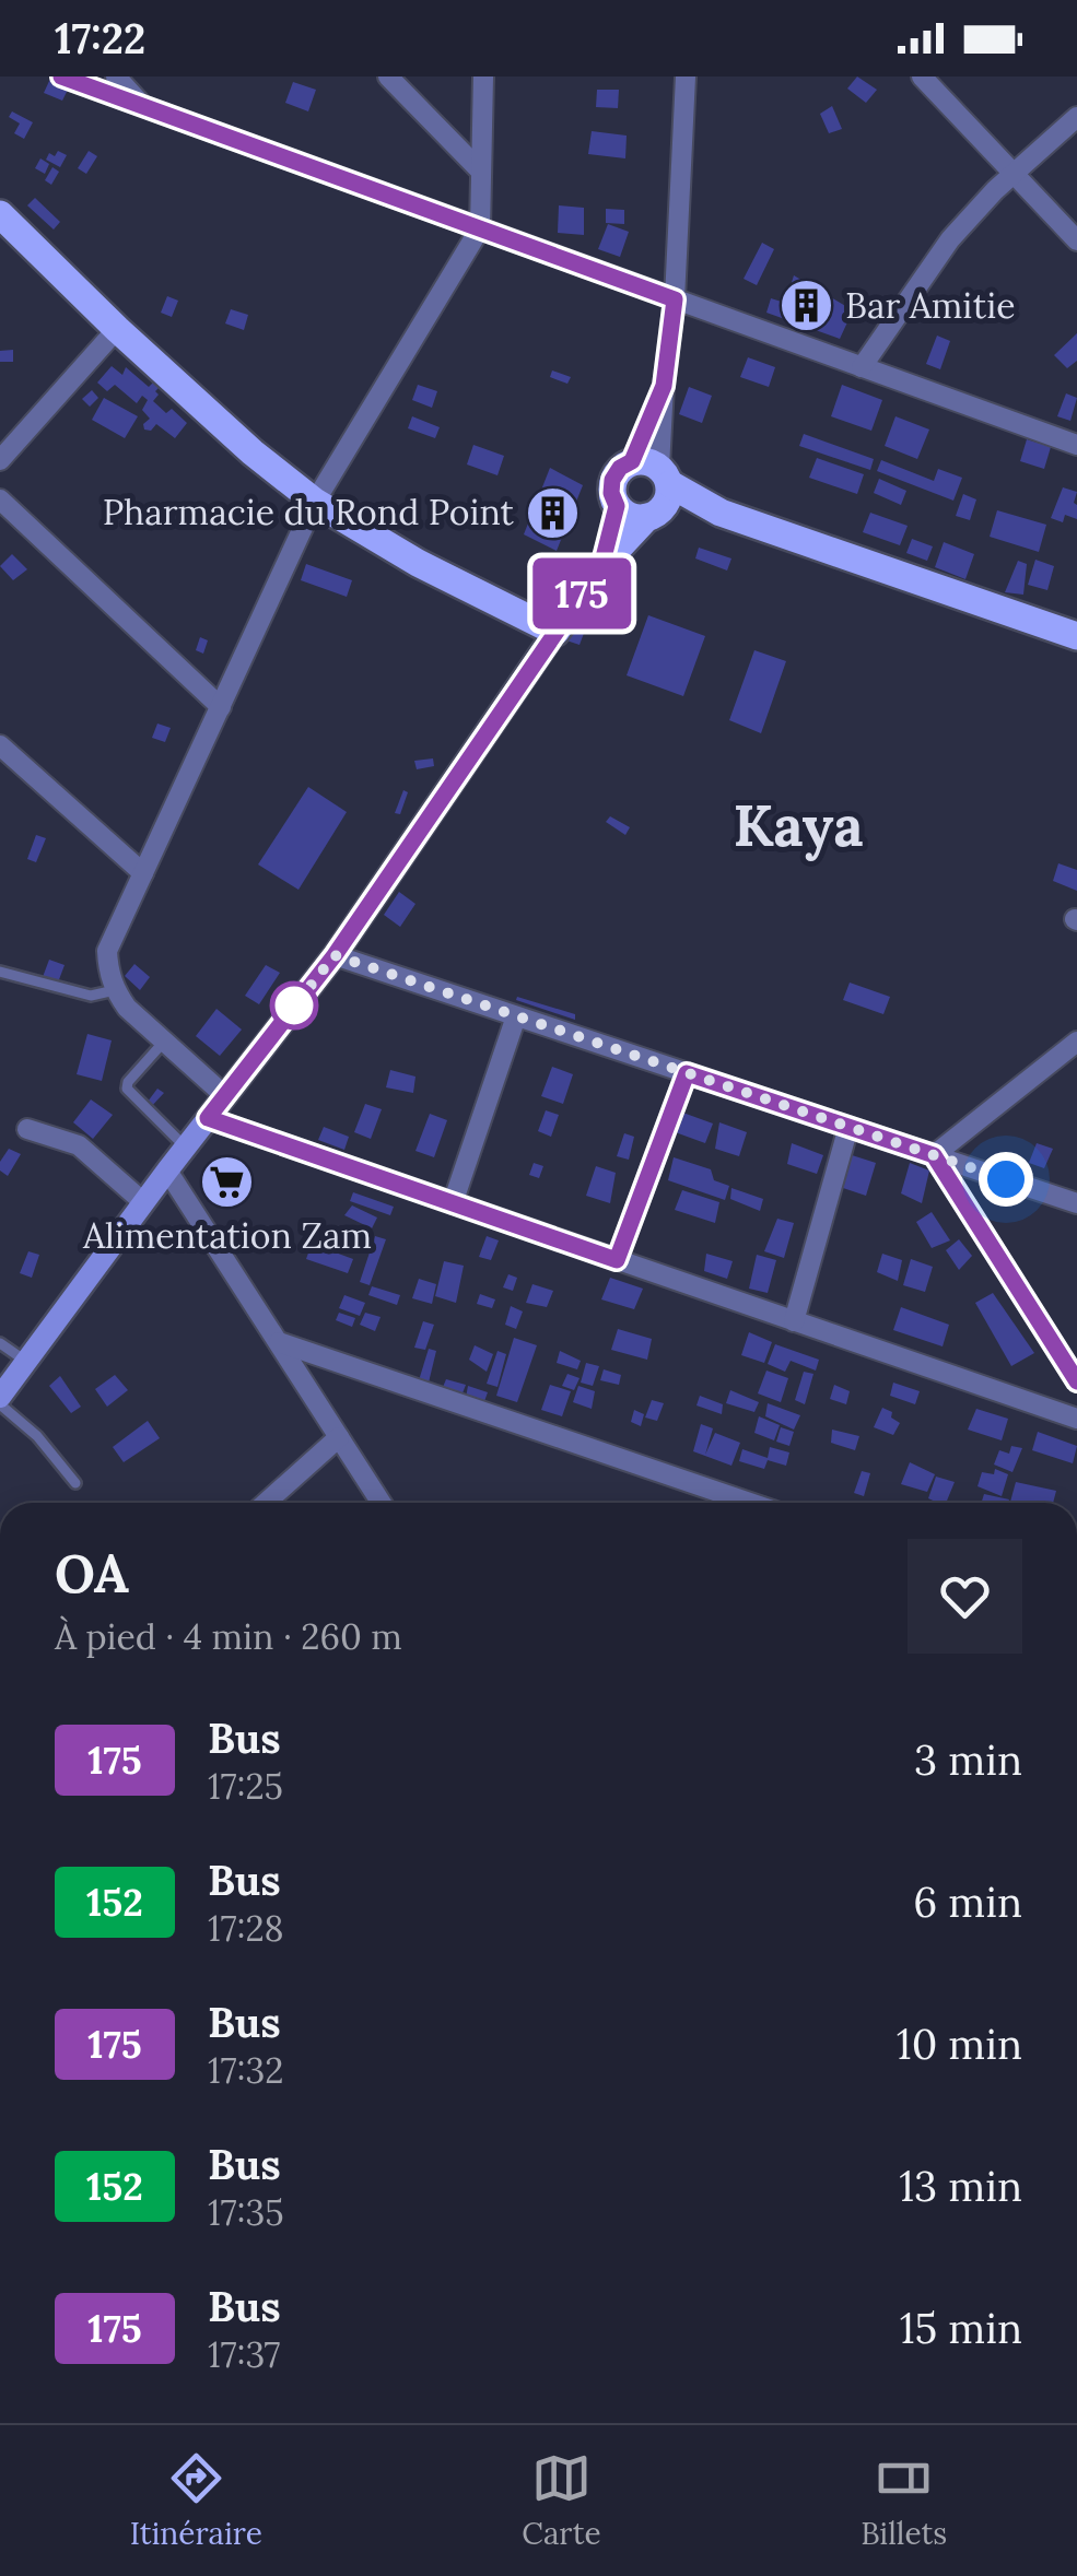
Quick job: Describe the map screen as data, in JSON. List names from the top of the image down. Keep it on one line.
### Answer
{"districts":["Kaya"],"places":{"building":["Bar Amitie","Pharmacie du Rond Point"],"supermarket":["Alimentation Zam"]},"lines":["bus line 175"],"page":{"status":"17:22","on_map":"175","heading":["OA","À pied · 4 min · 260 m"],"list":[{"mark":"175","name":"Bus","note":"17:25","value":"3 min"},{"mark":"152","name":"Bus","note":"17:28","value":"6 min"},{"mark":"175","name":"Bus","note":"17:32","value":"10 min"},{"mark":"152","name":"Bus","note":"17:35","value":"13 min"},{"mark":"175","name":"Bus","note":"17:37","value":"15 min"}],"tabs":["Itinéraire","Carte","Billets"]}}
